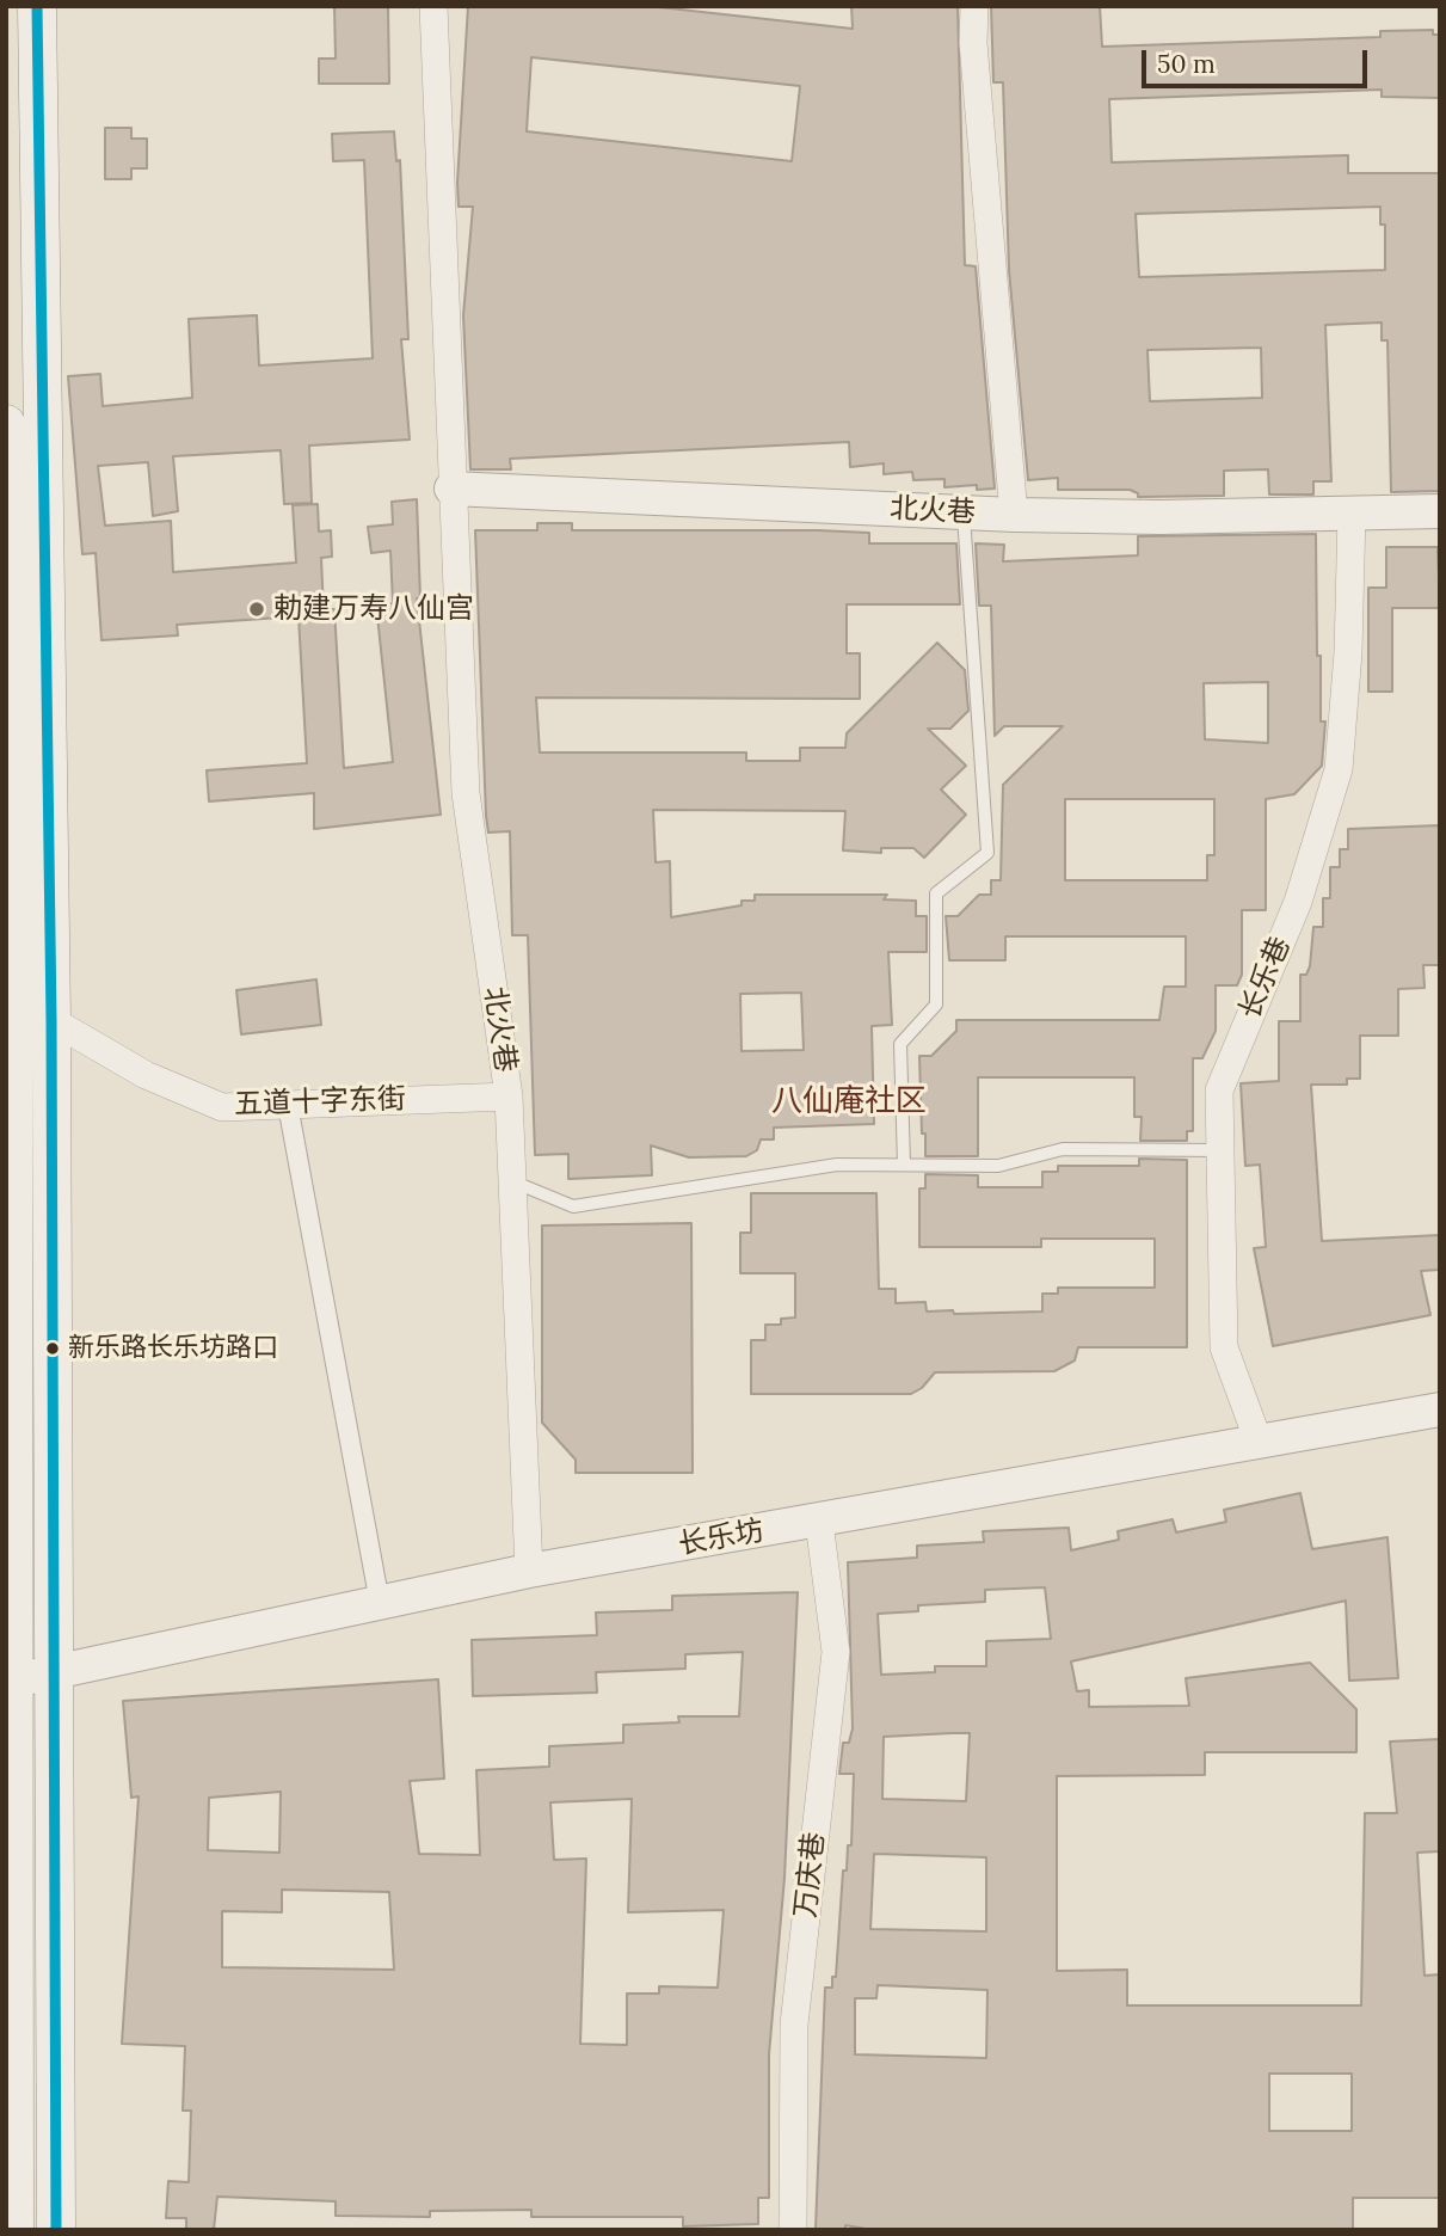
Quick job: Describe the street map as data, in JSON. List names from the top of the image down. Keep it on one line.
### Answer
{"streets":{"street":["北火巷","长乐巷","五道十字东街","长乐坊","万庆巷"]},"crossings":[["北火巷","长乐巷"],["北火巷","五道十字东街"],["北火巷","长乐坊"],["长乐巷","长乐坊"],["长乐坊","万庆巷"]],"districts":["八仙庵社区"],"places":["勅建万寿八仙宫","新乐路长乐坊路口"],"scale_bar":"50 m"}
